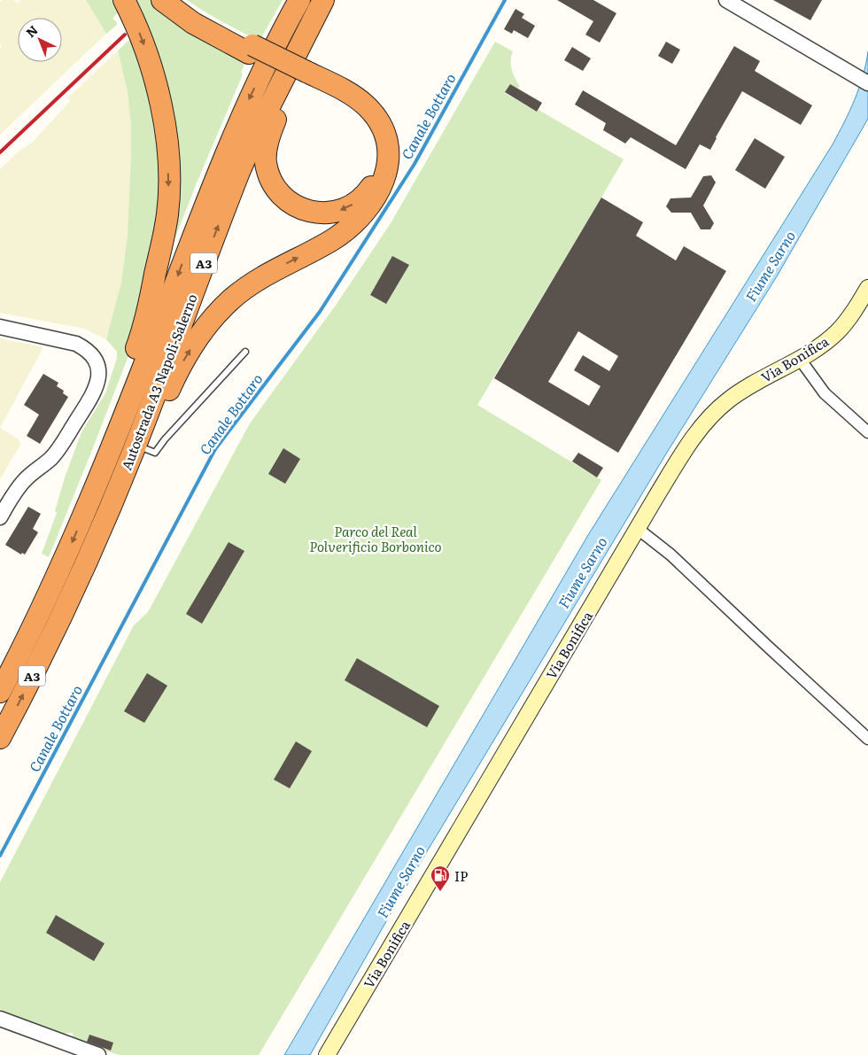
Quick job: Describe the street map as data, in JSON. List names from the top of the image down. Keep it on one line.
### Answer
{"streets":{"highway":["A3","Autostrada A3 Napoli-Salerno"],"main road":["Via Bonifica"]},"water":["Canale Bottaro","Fiume Sarno"],"parks":["Parco del Real Polverificio Borbonico"],"places":{"fuel station":["IP"]},"north":"top left"}
